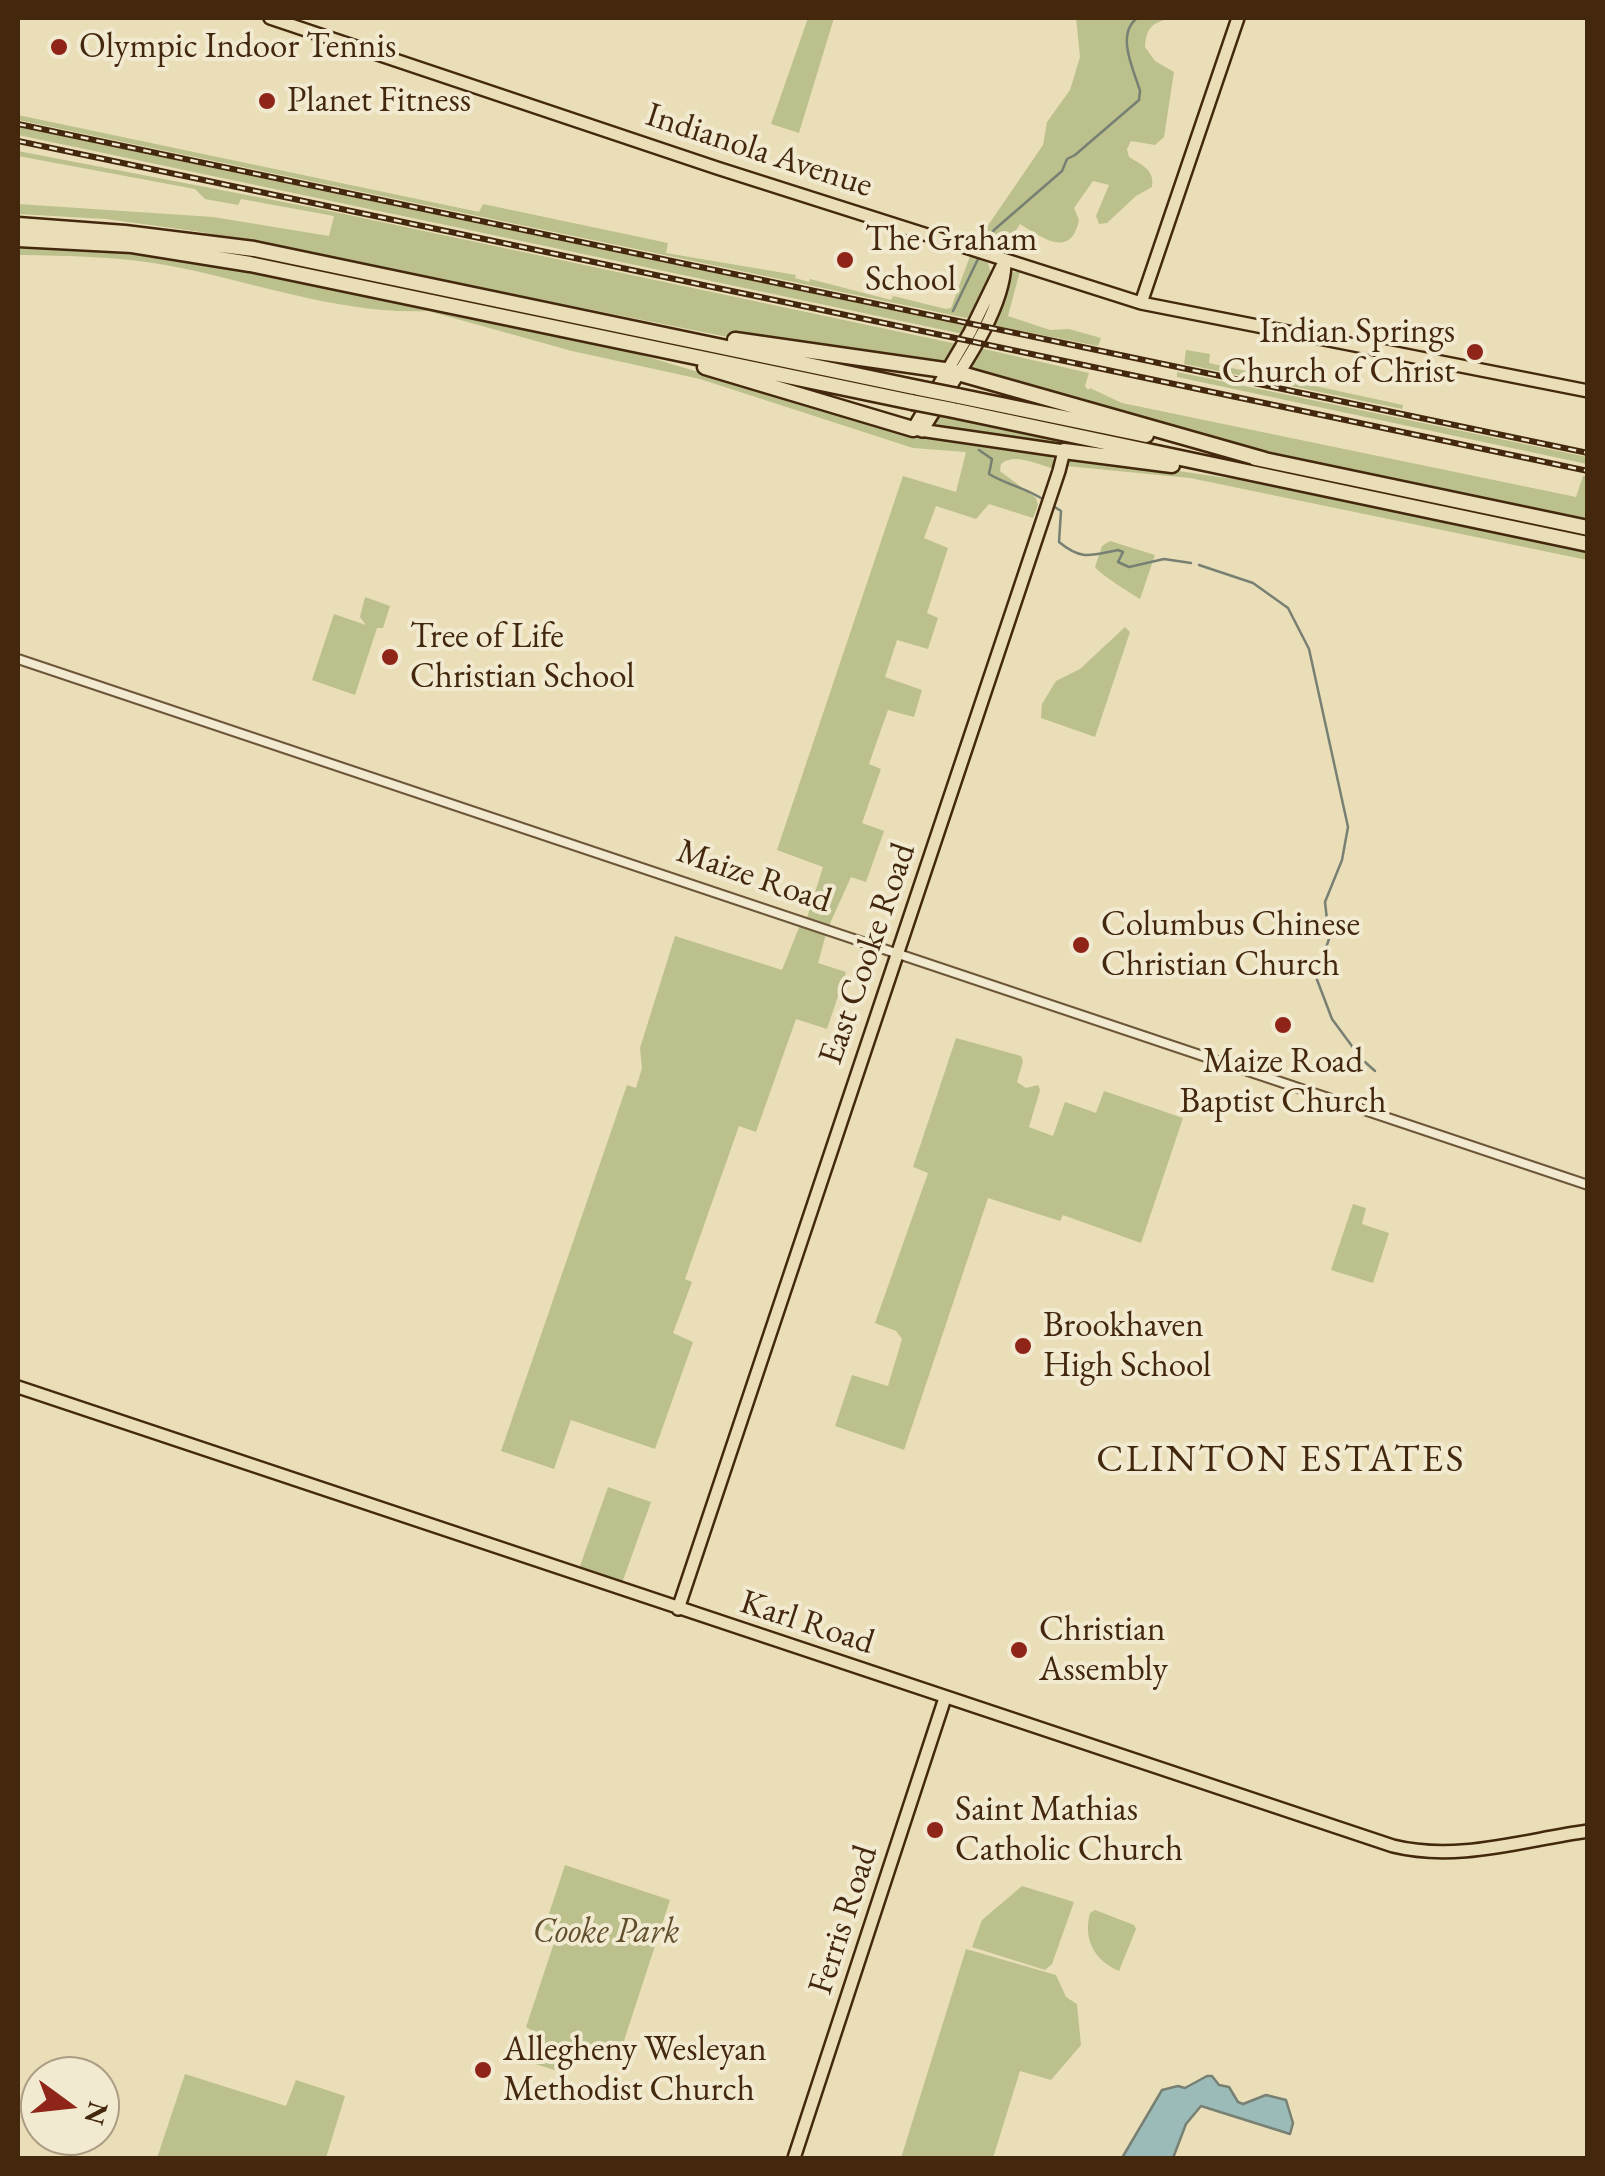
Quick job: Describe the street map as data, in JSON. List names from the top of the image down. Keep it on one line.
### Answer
{"streets":{"main road":["Indianola Avenue","East Cooke Road","Karl Road","Ferris Road"],"street":["Maize Road"]},"crossings":[["Maize Road","East Cooke Road"],["East Cooke Road","Karl Road"],["Karl Road","Ferris Road"]],"districts":["CLINTON ESTATES"],"parks":["Cooke Park"],"places":["Olympic Indoor Tennis","Planet Fitness","The Graham School","Indian Springs Church of Christ","Tree of Life Christian School","Columbus Chinese Christian Church","Maize Road Baptist Church","Brookhaven High School","Christian Assembly","Saint Mathias Catholic Church","Allegheny Wesleyan Methodist Church"],"north":"right"}
